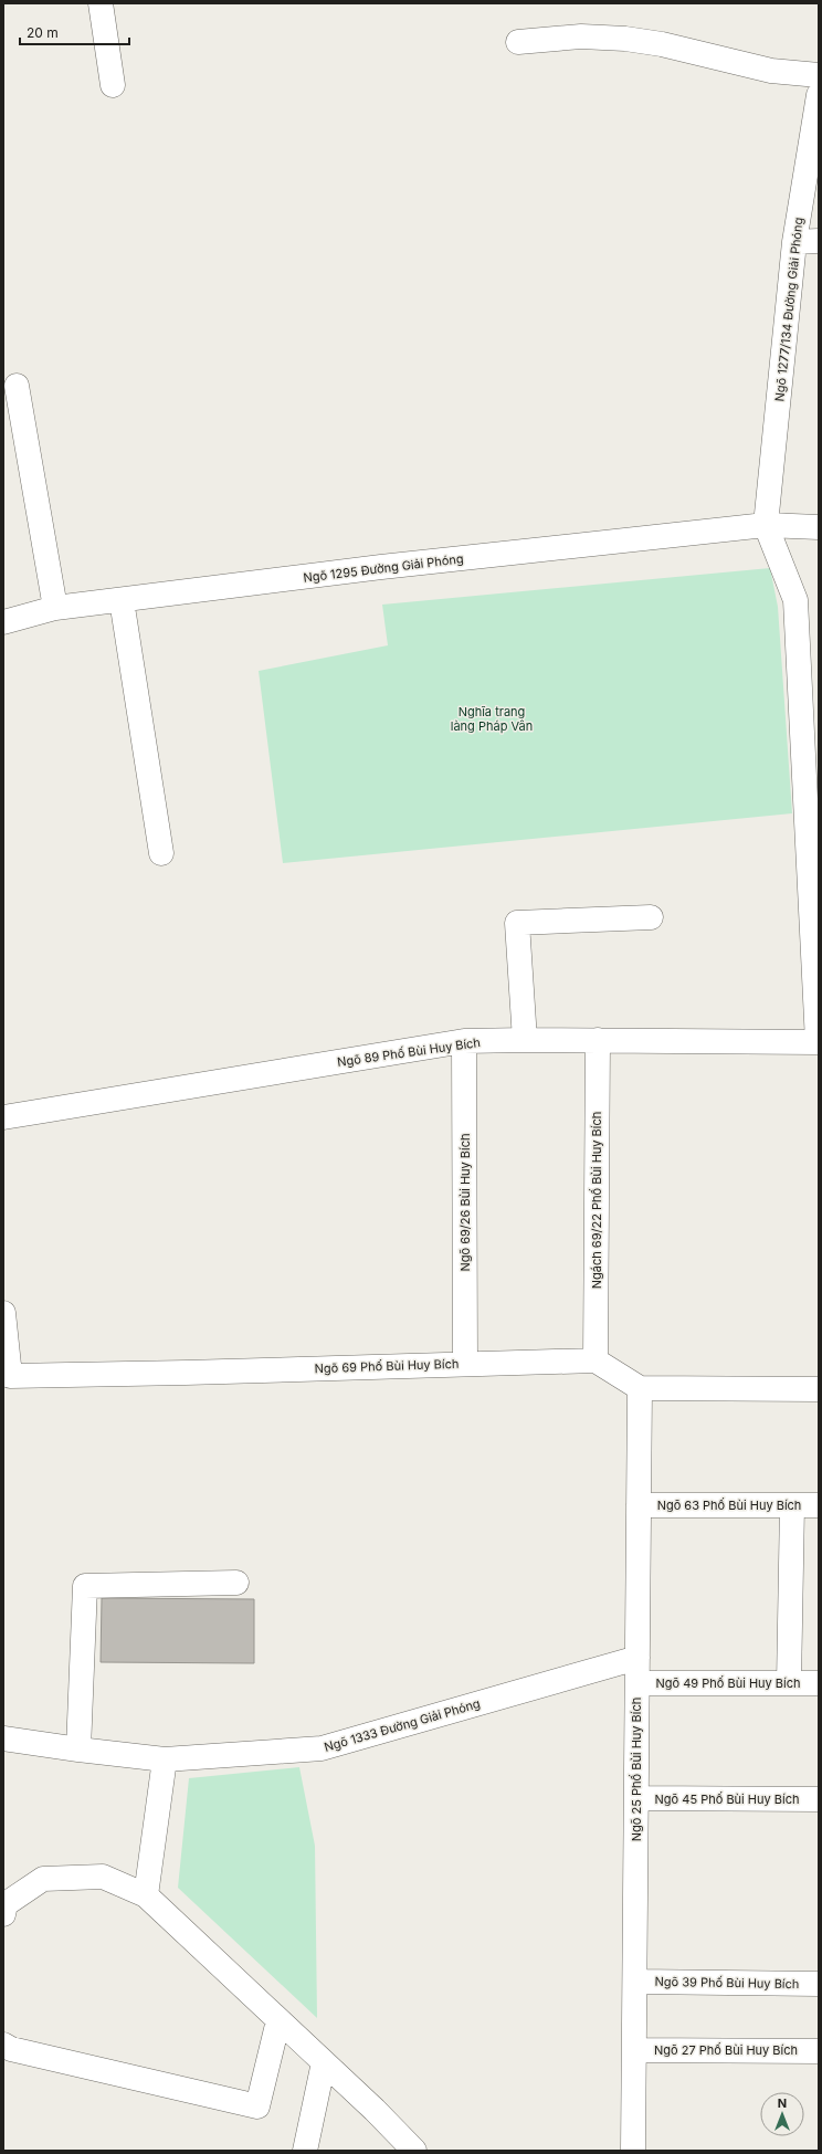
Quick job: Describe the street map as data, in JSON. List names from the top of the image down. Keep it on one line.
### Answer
{"streets":{"street":["Ngõ 1277/134 Đường Giải Phóng","Ngõ 1295 Đường Giải Phóng","Ngõ 89 Phố Bùi Huy Bích","Ngách 69/22 Phố Bùi Huy Bích","Ngõ 69/26 Bùi Huy Bích","Ngõ 69 Phố Bùi Huy Bích","Ngõ 63 Phố Bùi Huy Bích","Ngõ 49 Phố Bùi Huy Bích","Ngõ 1333 Đường Giải Phóng","Ngõ 25 Phố Bùi Huy Bích","Ngõ 45 Phố Bùi Huy Bích","Ngõ 39 Phố Bùi Huy Bích","Ngõ 27 Phố Bùi Huy Bích"]},"crossings":[["Ngõ 1277/134 Đường Giải Phóng","Ngõ 1295 Đường Giải Phóng"],["Ngõ 89 Phố Bùi Huy Bích","Ngách 69/22 Phố Bùi Huy Bích"],["Ngõ 89 Phố Bùi Huy Bích","Ngõ 69/26 Bùi Huy Bích"],["Ngách 69/22 Phố Bùi Huy Bích","Ngõ 69 Phố Bùi Huy Bích"],["Ngõ 69/26 Bùi Huy Bích","Ngõ 69 Phố Bùi Huy Bích"],["Ngõ 63 Phố Bùi Huy Bích","Ngõ 25 Phố Bùi Huy Bích"],["Ngõ 49 Phố Bùi Huy Bích","Ngõ 25 Phố Bùi Huy Bích"],["Ngõ 1333 Đường Giải Phóng","Ngõ 25 Phố Bùi Huy Bích"],["Ngõ 25 Phố Bùi Huy Bích","Ngõ 45 Phố Bùi Huy Bích"],["Ngõ 25 Phố Bùi Huy Bích","Ngõ 39 Phố Bùi Huy Bích"],["Ngõ 25 Phố Bùi Huy Bích","Ngõ 27 Phố Bùi Huy Bích"]],"parks":["Nghĩa trang làng Pháp Vân"],"scale_bar":"20 m","north":"top"}
